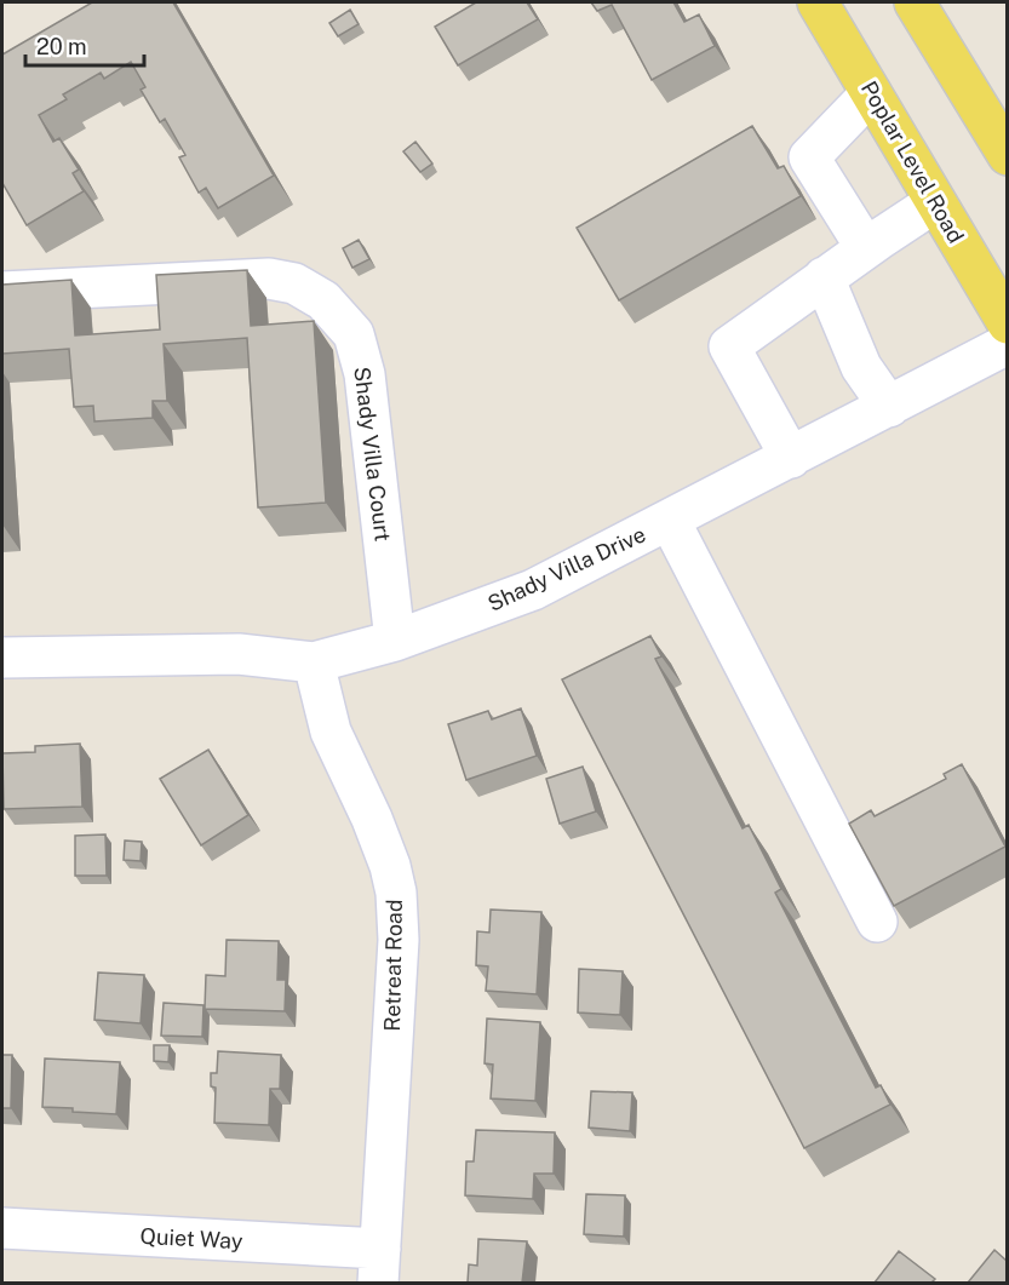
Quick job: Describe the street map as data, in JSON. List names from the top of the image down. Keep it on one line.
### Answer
{"streets":{"main road":["Poplar Level Road"],"street":["Shady Villa Court","Shady Villa Drive","Retreat Road","Quiet Way"]},"crossings":[["Shady Villa Court","Shady Villa Drive"],["Shady Villa Drive","Retreat Road"],["Retreat Road","Quiet Way"]],"scale_bar":"20 m"}
